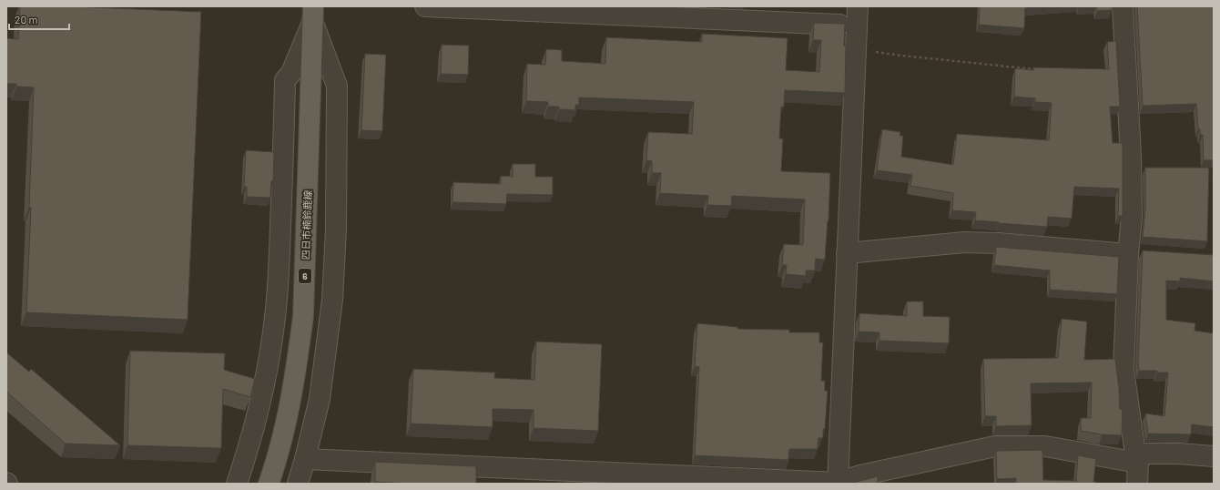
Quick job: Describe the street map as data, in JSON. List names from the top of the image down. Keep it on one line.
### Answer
{"streets":{"main road":["四日市楠鈴鹿線","6"]},"scale_bar":"20 m"}
